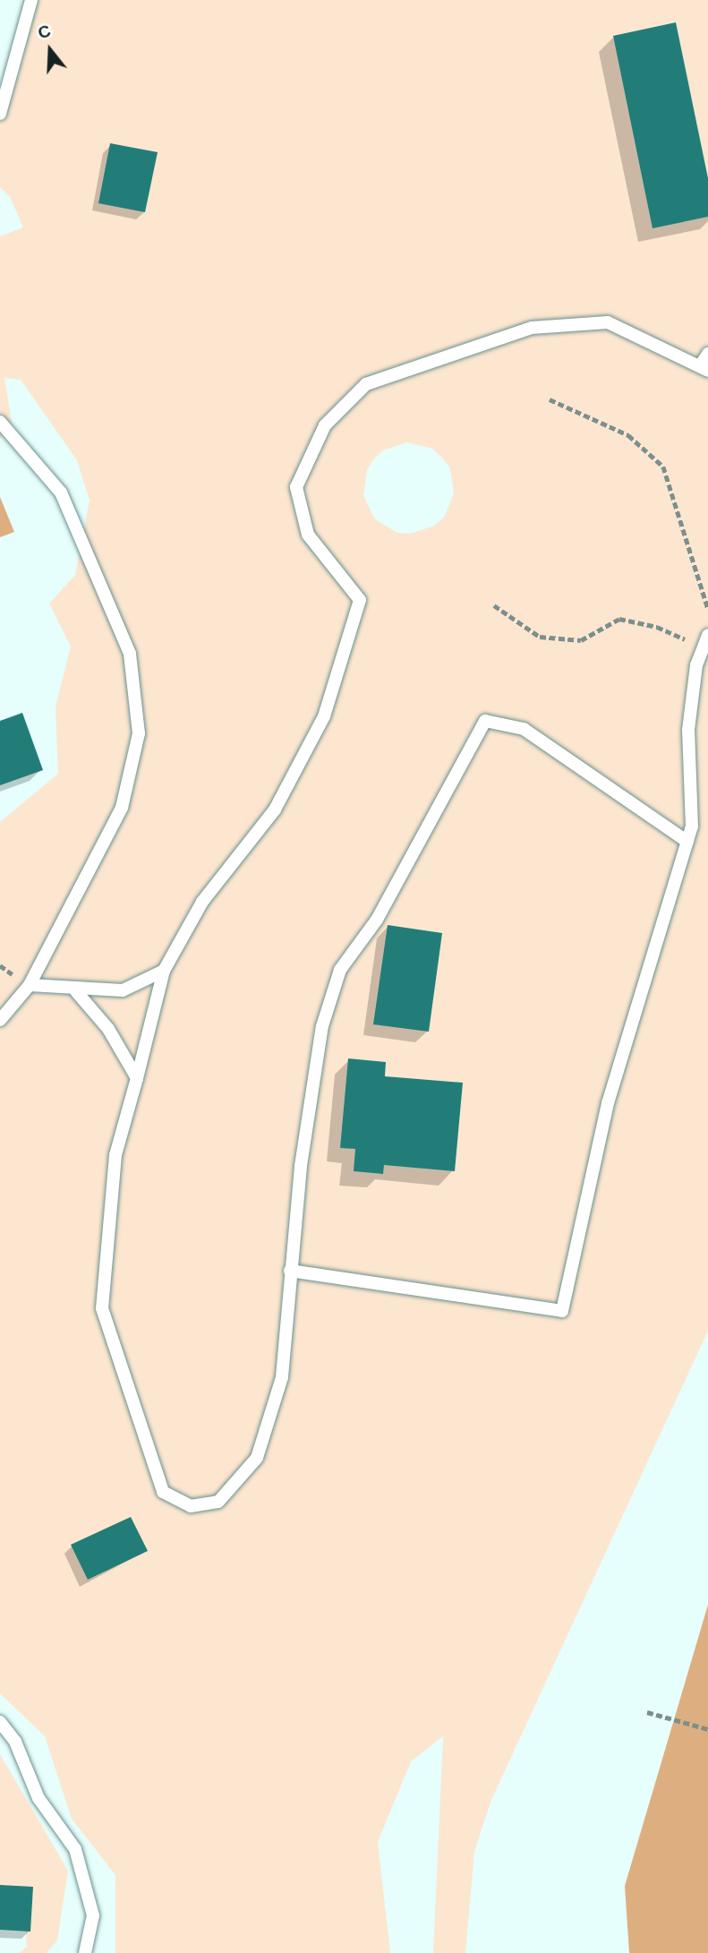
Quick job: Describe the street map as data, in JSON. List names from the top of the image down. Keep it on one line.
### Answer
{"north":"top"}
